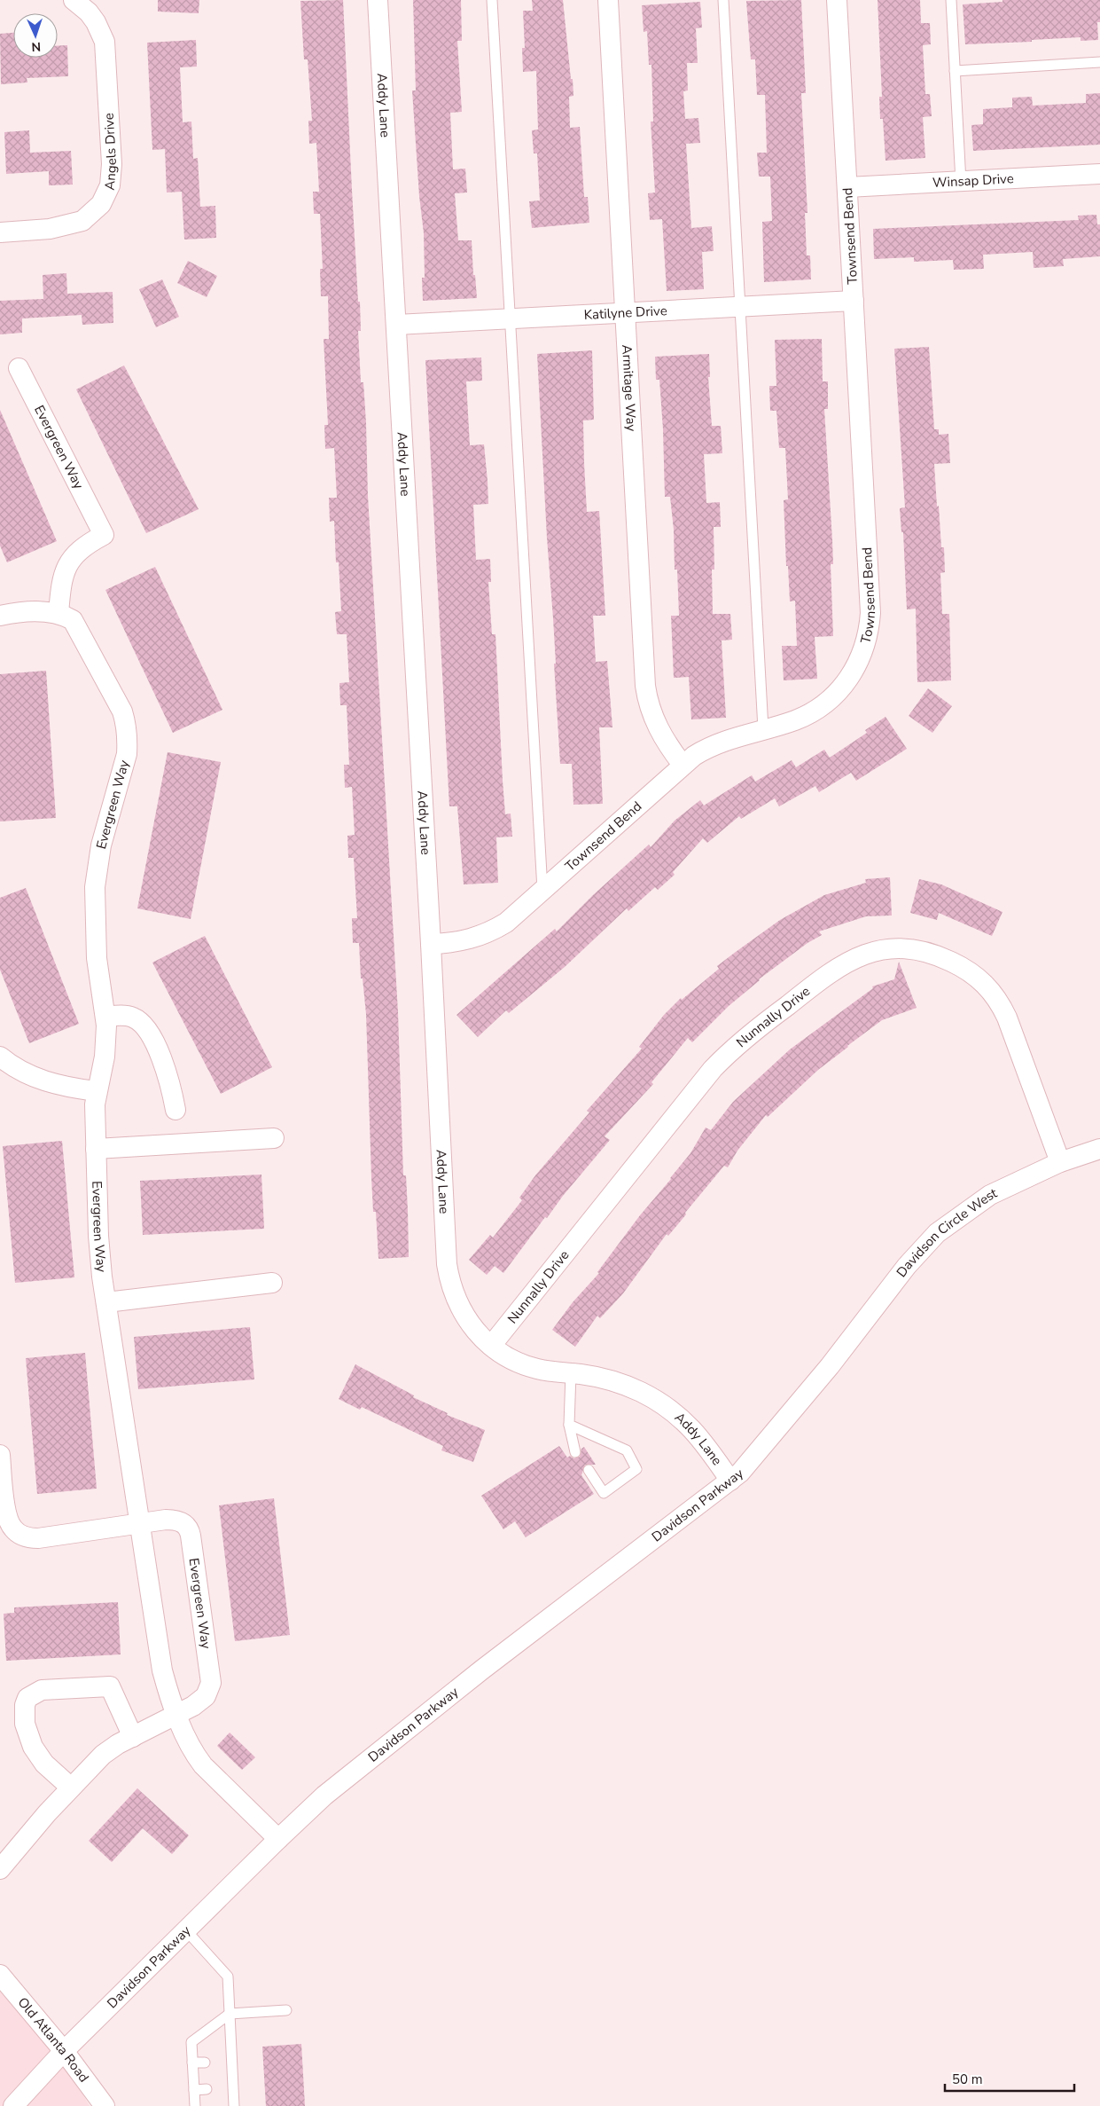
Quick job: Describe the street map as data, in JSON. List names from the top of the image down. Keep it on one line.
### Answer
{"streets":{"street":["Addy Lane","Angels Drive","Winsap Drive","Townsend Bend","Katilyne Drive","Armitage Way","Evergreen Way","Nunnally Drive","Davidson Circle West","Davidson Parkway","Old Atlanta Road"]},"crossings":[["Addy Lane","Townsend Bend"],["Addy Lane","Katilyne Drive"],["Addy Lane","Nunnally Drive"],["Addy Lane","Davidson Parkway"],["Winsap Drive","Townsend Bend"],["Townsend Bend","Katilyne Drive"],["Townsend Bend","Armitage Way"],["Katilyne Drive","Armitage Way"],["Evergreen Way","Davidson Parkway"],["Nunnally Drive","Davidson Circle West"],["Davidson Circle West","Davidson Parkway"],["Davidson Parkway","Old Atlanta Road"]],"scale_bar":"50 m","north":"bottom"}
